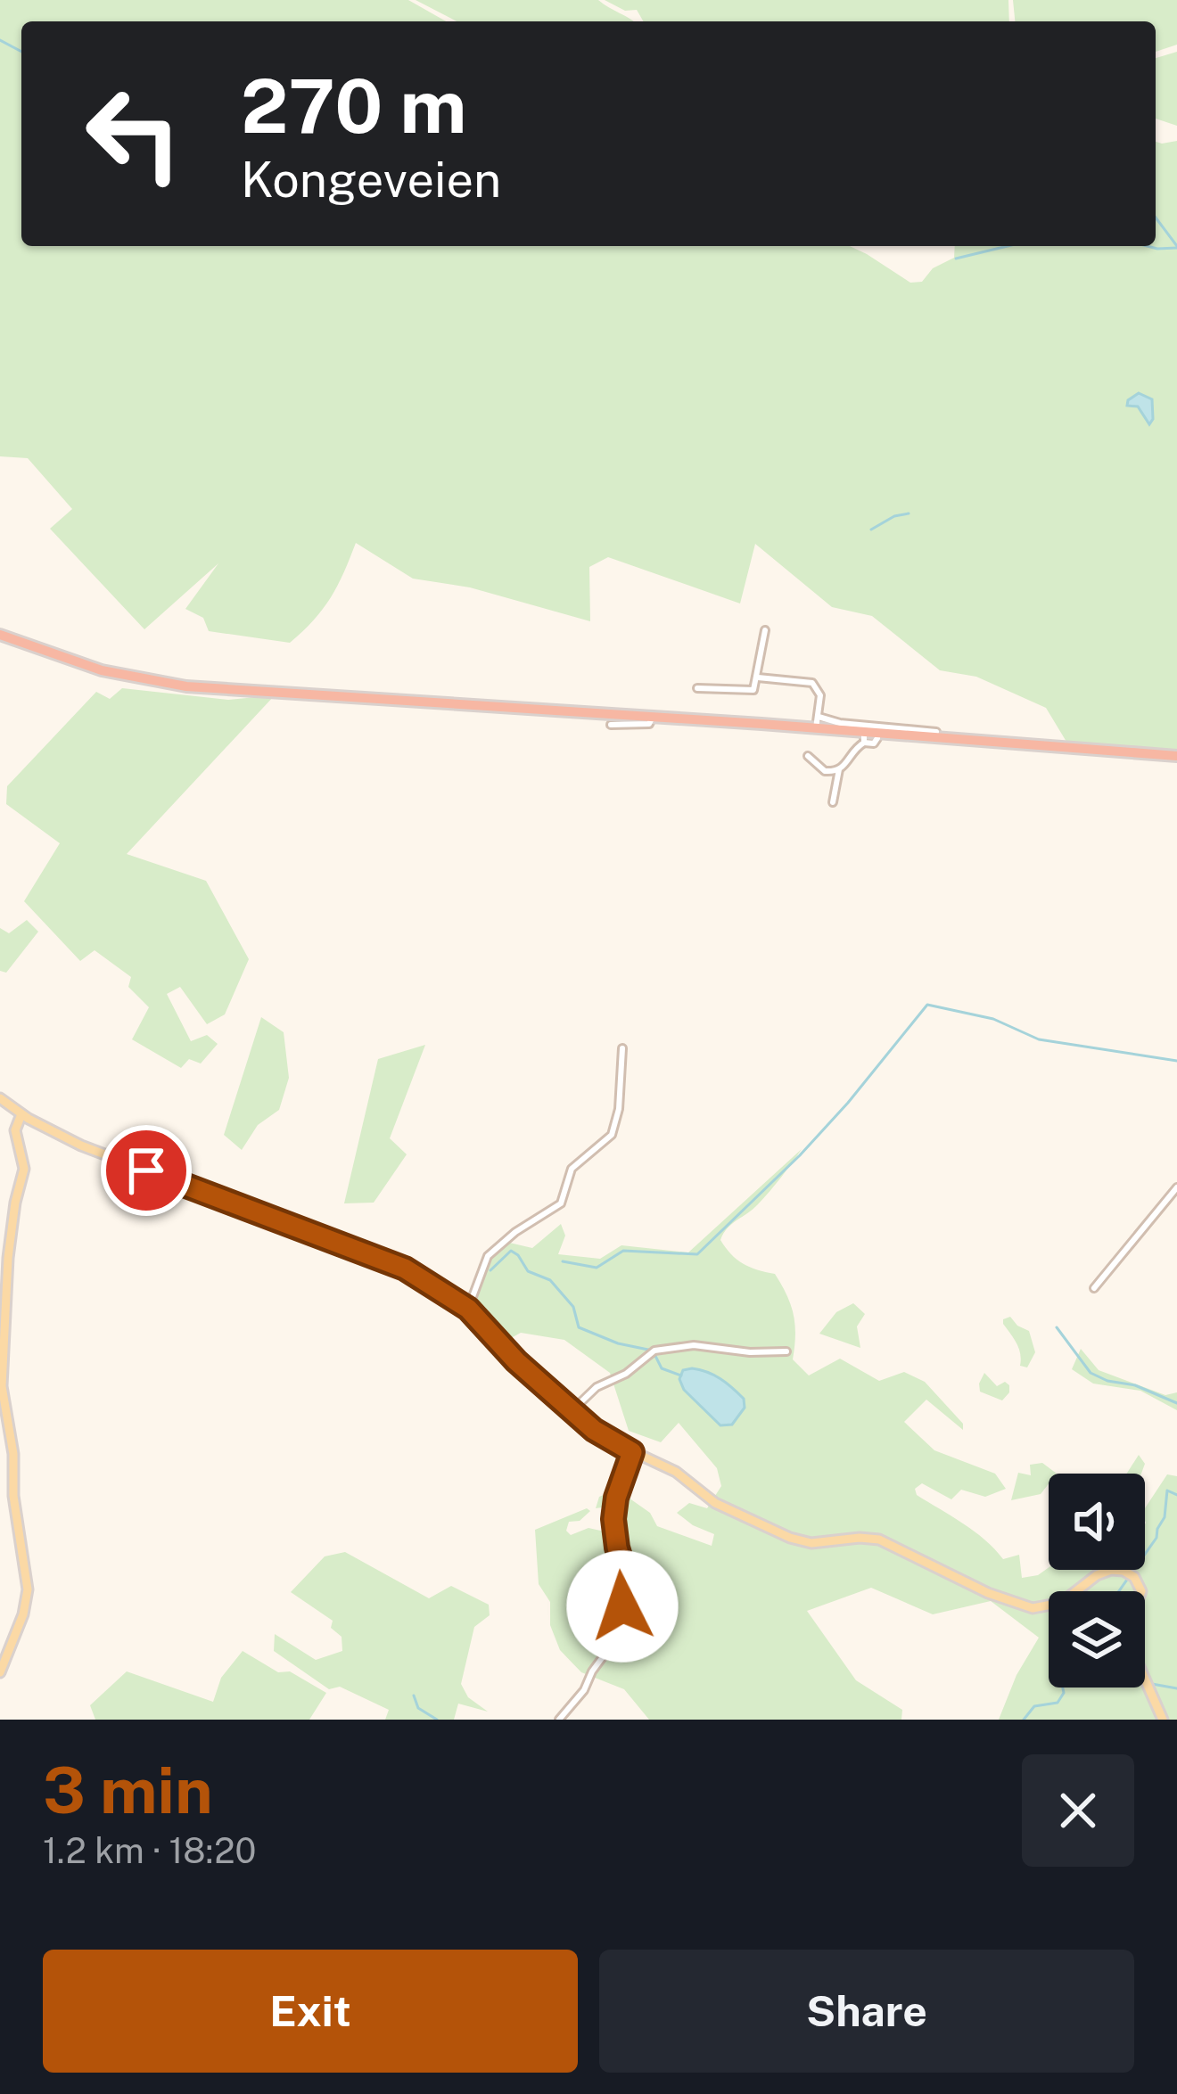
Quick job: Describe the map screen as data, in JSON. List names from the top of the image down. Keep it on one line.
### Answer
{"page":{"turn":["270 m","Kongeveien"],"heading":["3 min","1.2 km · 18:20"],"buttons":["Exit","Share"]}}
